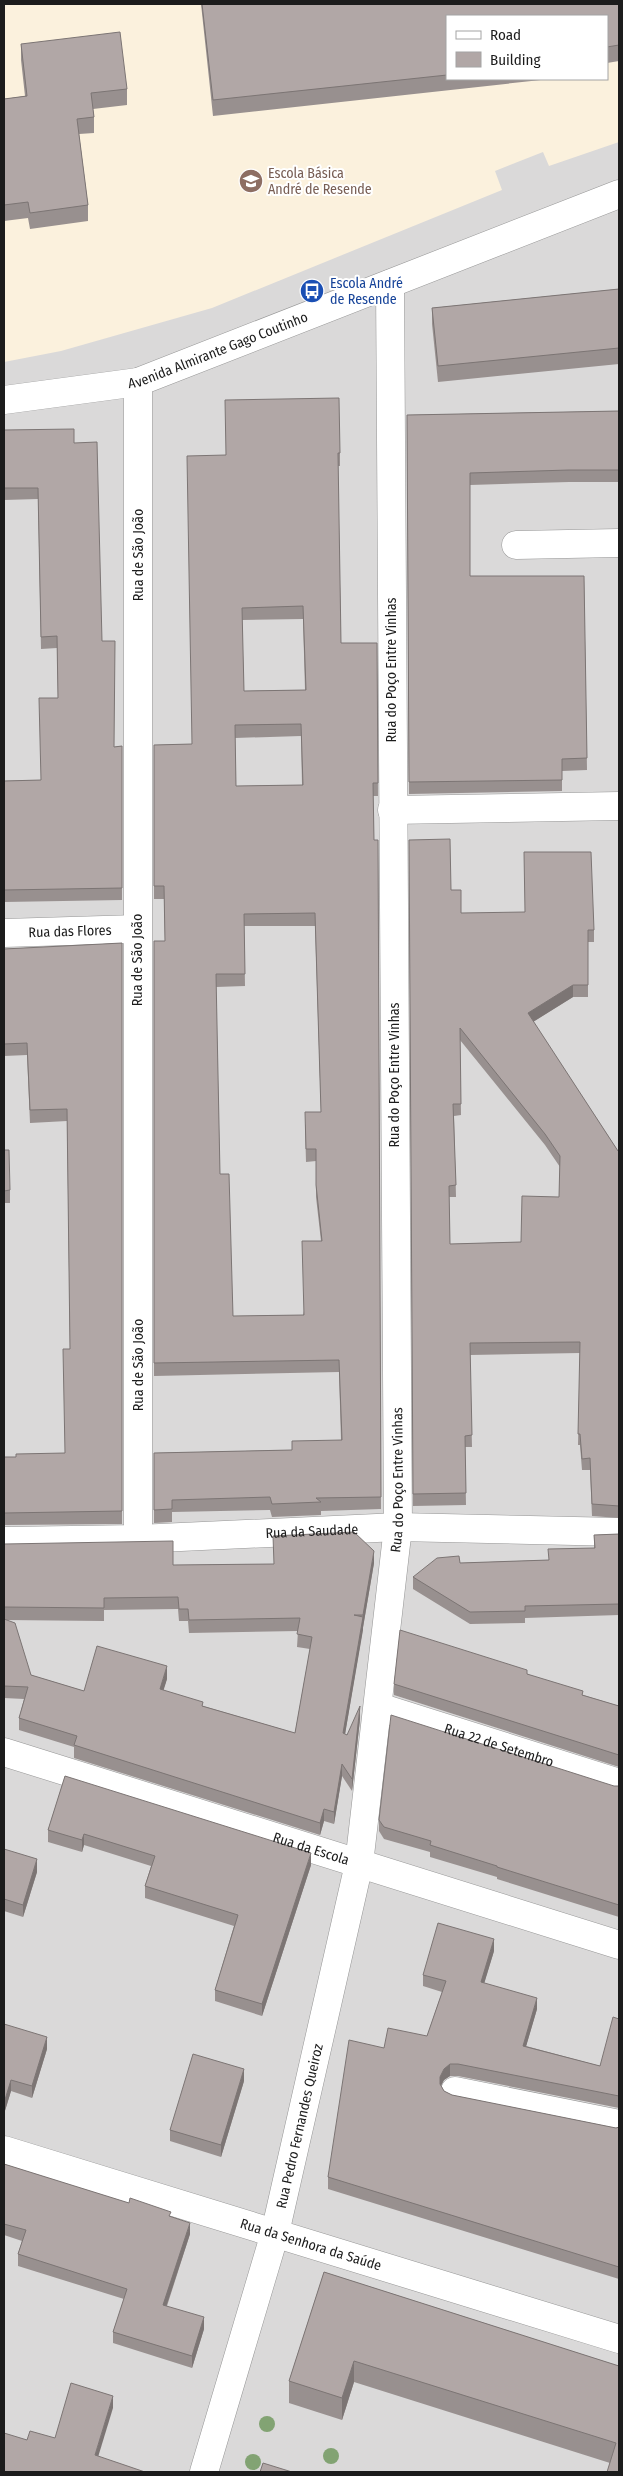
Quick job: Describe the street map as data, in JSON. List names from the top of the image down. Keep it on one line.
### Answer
{"streets":{"street":["Avenida Almirante Gago Coutinho","Rua de São João","Rua do Poço Entre Vinhas","Rua das Flores","Rua da Saudade","Rua 22 de Setembro","Rua da Escola","Rua Pedro Fernandes Queiroz","Rua da Senhora da Saúde"]},"crossings":[["Avenida Almirante Gago Coutinho","Rua de São João"],["Avenida Almirante Gago Coutinho","Rua do Poço Entre Vinhas"],["Rua de São João","Rua das Flores"],["Rua de São João","Rua da Saudade"],["Rua do Poço Entre Vinhas","Rua da Saudade"],["Rua do Poço Entre Vinhas","Rua 22 de Setembro"],["Rua do Poço Entre Vinhas","Rua da Escola"],["Rua do Poço Entre Vinhas","Rua Pedro Fernandes Queiroz"],["Rua da Escola","Rua Pedro Fernandes Queiroz"],["Rua Pedro Fernandes Queiroz","Rua da Senhora da Saúde"]],"places":{"school or university":["Escola Básica André de Resende"],"bus stop":["Escola André de Resende"]},"legend":["Road","Building"]}
